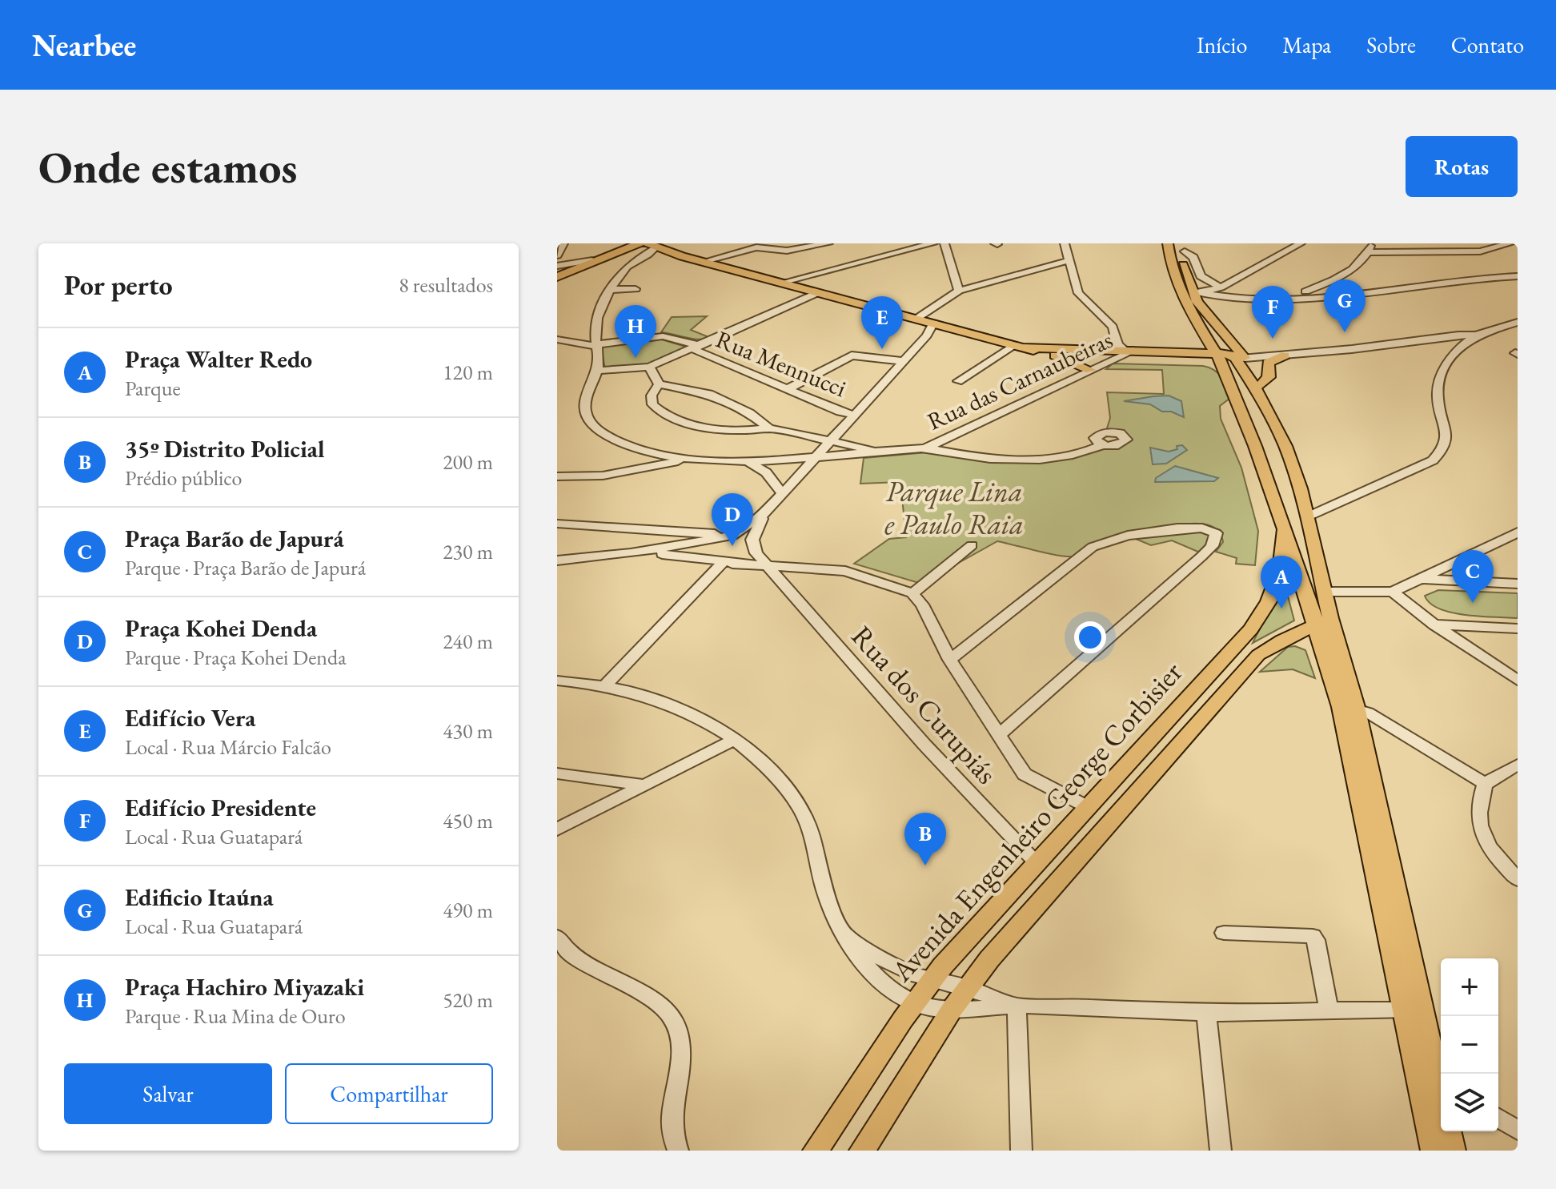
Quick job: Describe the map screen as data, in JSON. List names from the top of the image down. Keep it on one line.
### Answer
{"streets":{"main road":["Avenida Engenheiro George Corbisier"],"street":["Rua Mennucci","Rua das Carnaubeiras","Rua dos Curupiás"]},"crossings":[["Rua dos Curupiás","Avenida Engenheiro George Corbisier"]],"parks":["Parque Lina e Paulo Raia"],"page":{"header":"Nearbee","nav":["Início","Mapa","Sobre","Contato"],"buttons":["Rotas",["Salvar","Compartilhar"]],"title":"Onde estamos","heading":["Por perto","8 resultados"],"pins":["G","F","E","H","D","C","A","B"],"list":[{"mark":"A","name":"Praça Walter Redo","note":"Parque","value":"120 m"},{"mark":"B","name":"35º Distrito Policial","note":"Prédio público","value":"200 m"},{"mark":"C","name":"Praça Barão de Japurá","note":"Parque · Praça Barão de Japurá","value":"230 m"},{"mark":"D","name":"Praça Kohei Denda","note":"Parque · Praça Kohei Denda","value":"240 m"},{"mark":"E","name":"Edifício Vera","note":"Local · Rua Márcio Falcão","value":"430 m"},{"mark":"F","name":"Edifício Presidente","note":"Local · Rua Guatapará","value":"450 m"},{"mark":"G","name":"Edificio Itaúna","note":"Local · Rua Guatapará","value":"490 m"},{"mark":"H","name":"Praça Hachiro Miyazaki","note":"Parque · Rua Mina de Ouro","value":"520 m"}],"map_buttons":["+","−"]}}
